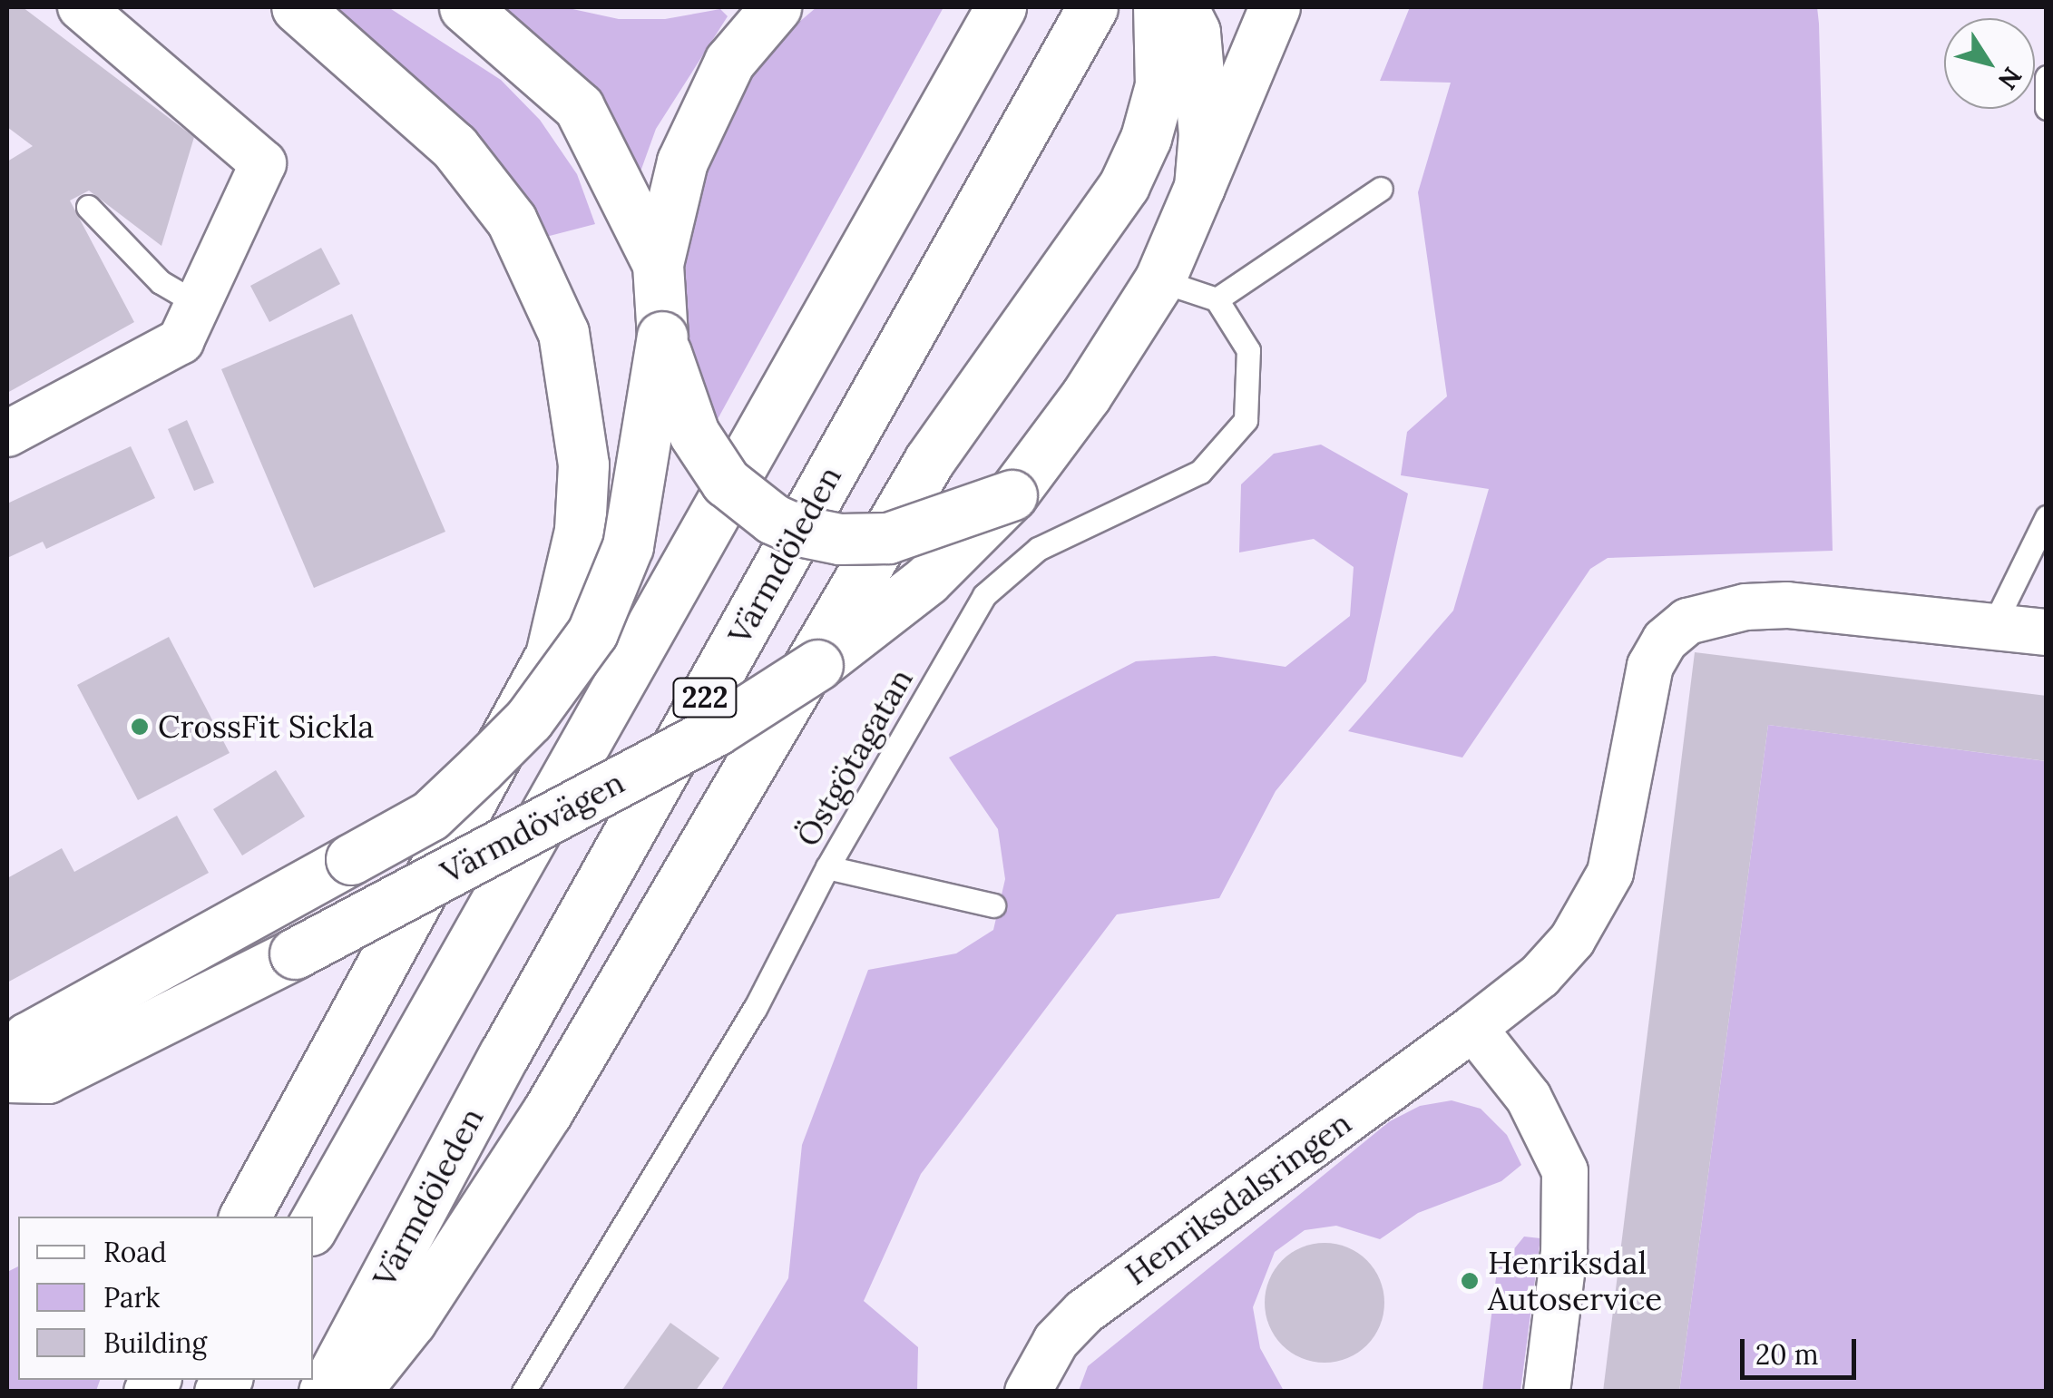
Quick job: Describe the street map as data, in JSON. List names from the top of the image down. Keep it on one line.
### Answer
{"streets":{"main road":["Värmdöleden","222","Värmdövägen"],"street":["Henriksdalsringen"],"lane":["Östgötagatan"]},"places":["CrossFit Sickla","Henriksdal Autoservice"],"legend":["Road","Park","Building"],"scale_bar":"20 m","north":"bottom right"}
